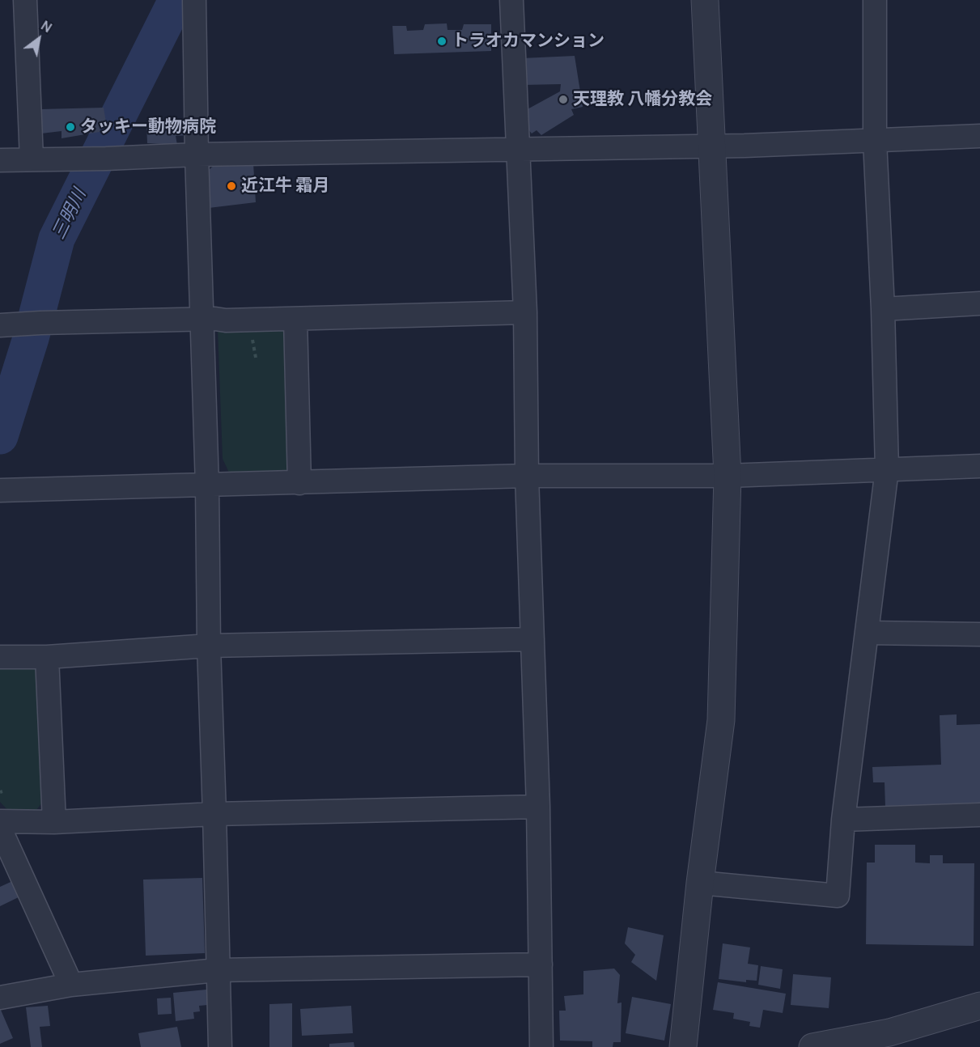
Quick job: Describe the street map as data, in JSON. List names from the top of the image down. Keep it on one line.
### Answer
{"water":["三明川"],"places":["トラオカマンション","天理教 八幡分教会","タッキー動物病院","近江牛 霜月"],"north":"top right"}
